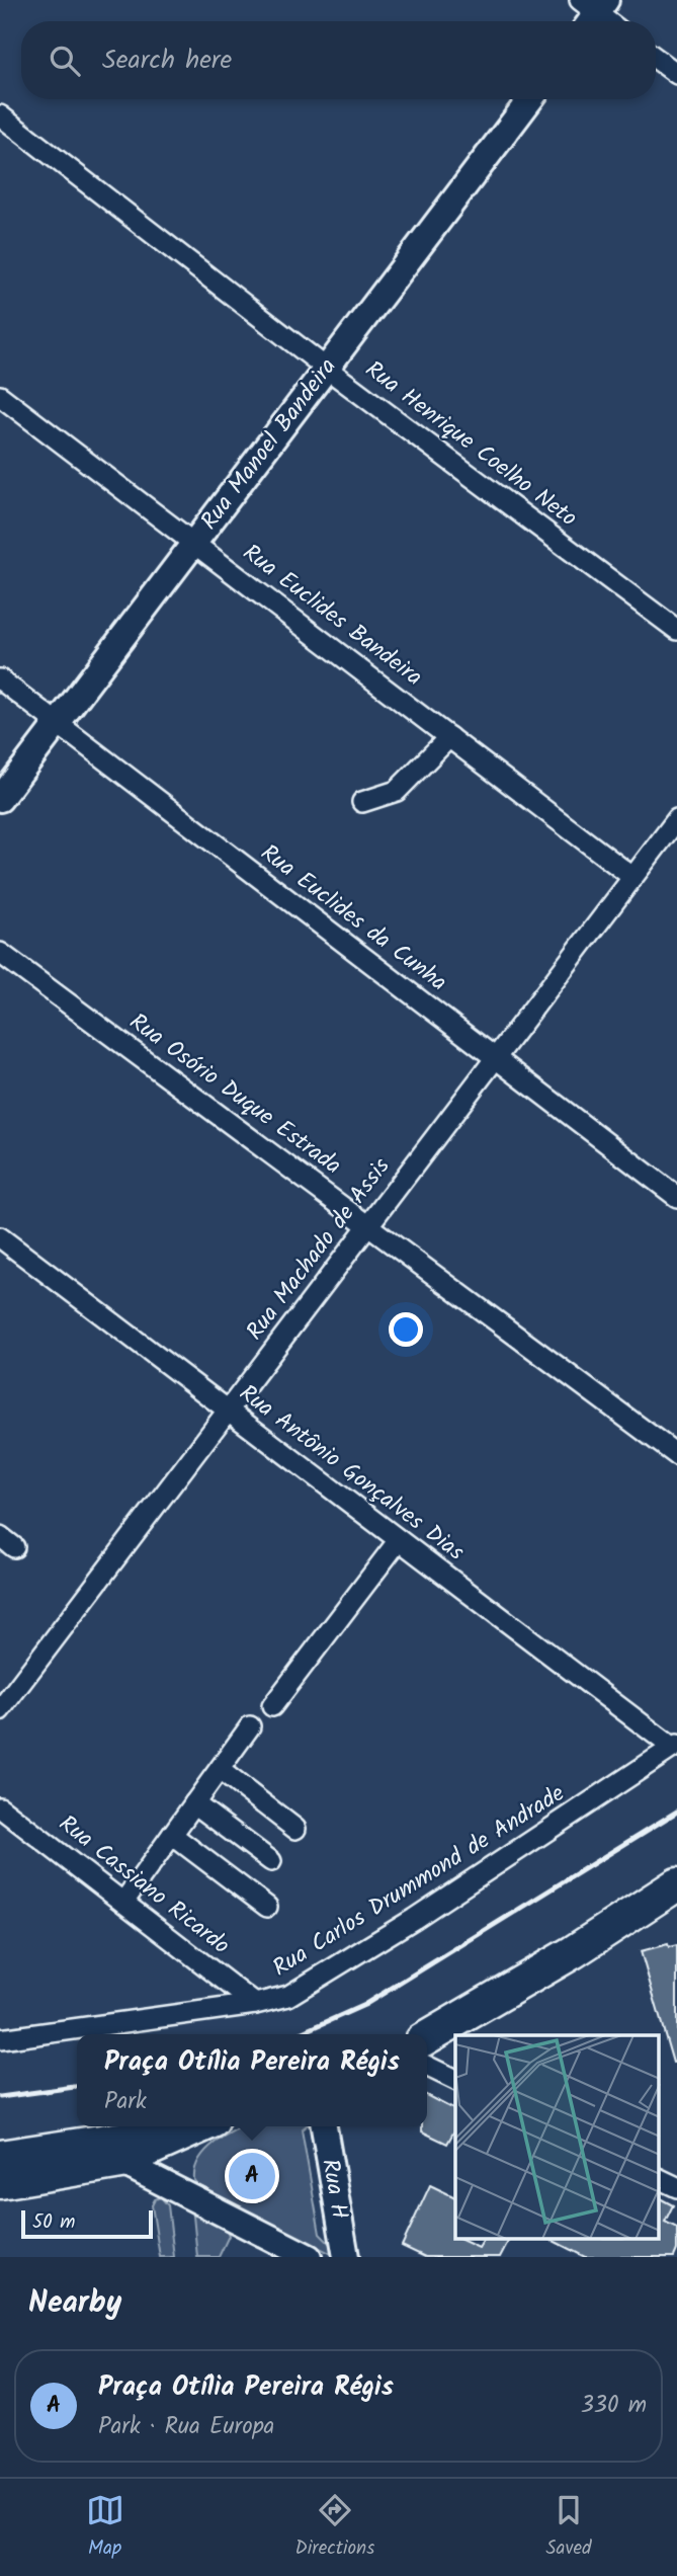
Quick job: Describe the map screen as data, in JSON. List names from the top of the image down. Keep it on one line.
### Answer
{"streets":{"street":["Rua Manoel Bandeira","Rua Henrique Coelho Neto","Rua Euclides Bandeira","Rua Euclides da Cunha","Rua Osório Duque Estrada","Rua Machado de Assis","Rua Antônio Gonçalves Dias","Rua Carlos Drummond de Andrade","Rua Cassiano Ricardo","Rua H"]},"crossings":[["Rua Manoel Bandeira","Rua Henrique Coelho Neto"],["Rua Manoel Bandeira","Rua Euclides Bandeira"],["Rua Manoel Bandeira","Rua Euclides da Cunha"],["Rua Euclides Bandeira","Rua Machado de Assis"],["Rua Euclides da Cunha","Rua Machado de Assis"],["Rua Osório Duque Estrada","Rua Machado de Assis"],["Rua Machado de Assis","Rua Antônio Gonçalves Dias"],["Rua Antônio Gonçalves Dias","Rua Carlos Drummond de Andrade"],["Rua Carlos Drummond de Andrade","Rua Cassiano Ricardo"]],"scale_bar":"50 m","page":{"search":"Search here","popup":["Praça Otília Pereira Régis","Park"],"pins":"A","scale":"50 m","heading":"Nearby","list":[{"mark":"A","name":"Praça Otília Pereira Régis","note":"Park · Rua Europa","value":"330 m"}],"nav":["Map","Directions","Saved"]}}
